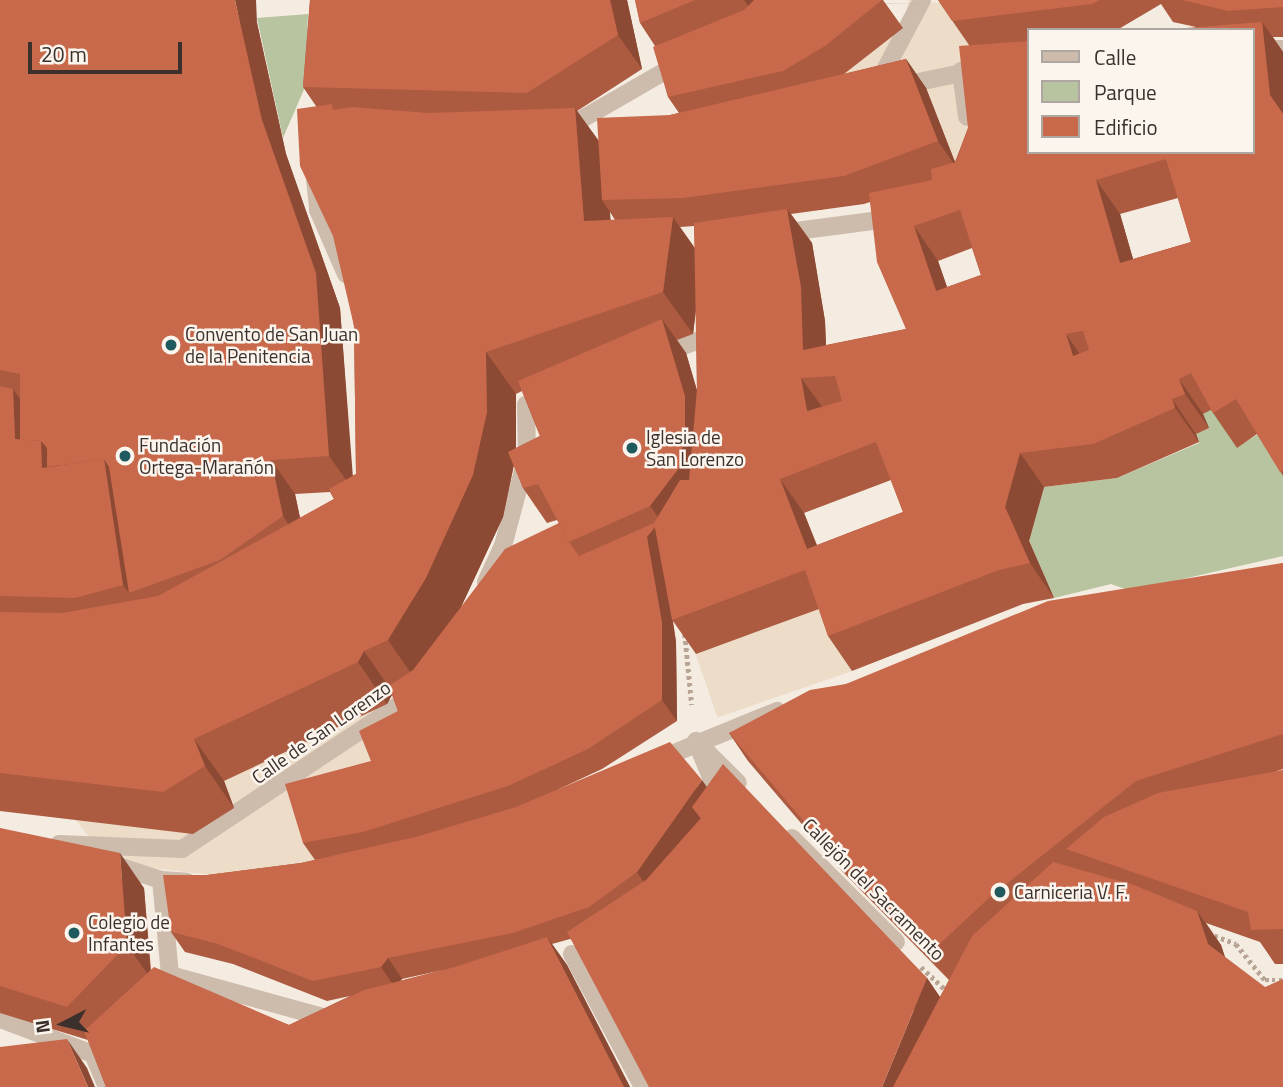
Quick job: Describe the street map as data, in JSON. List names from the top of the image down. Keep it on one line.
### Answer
{"streets":{"street":["Calle de San Lorenzo","Callejón del Sacramento"]},"places":["Convento de San Juan de la Penitencia","Iglesia de San Lorenzo","Fundación Ortega-Marañón","Carniceria V. F.","Colegio de Infantes"],"legend":["Calle","Parque","Edificio"],"scale_bar":"20 m","north":"left"}
